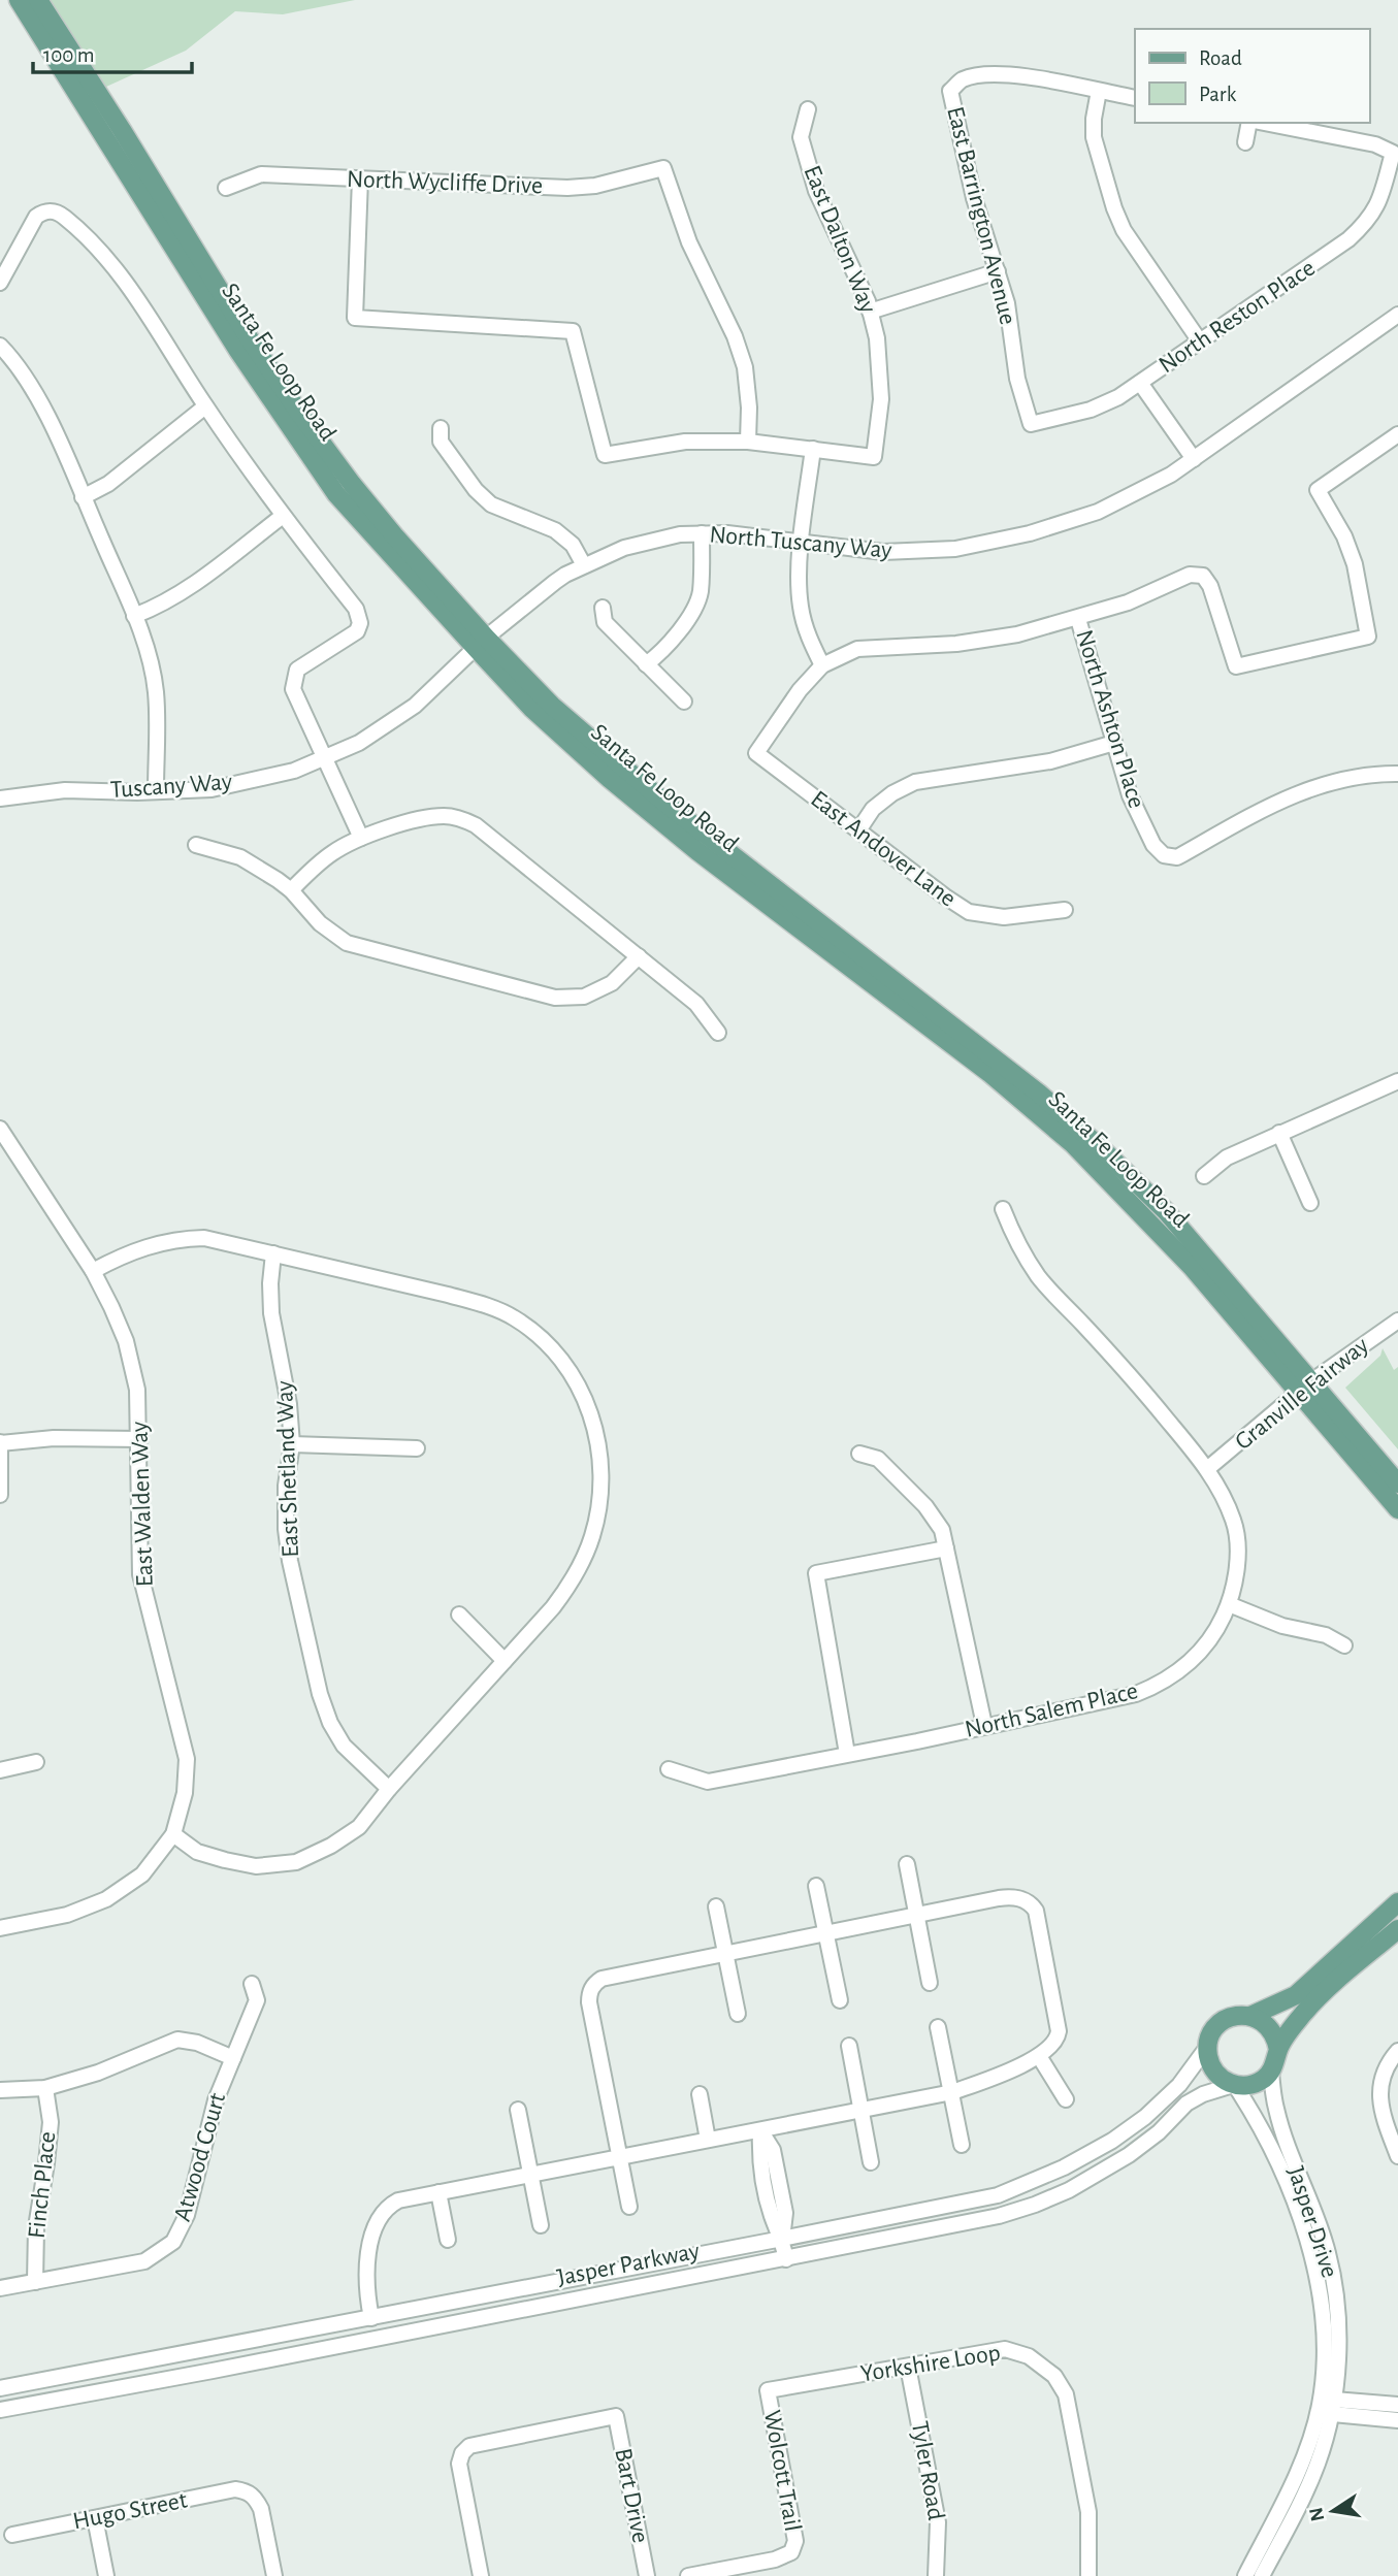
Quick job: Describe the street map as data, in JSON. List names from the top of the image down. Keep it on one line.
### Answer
{"streets":{"main road":["Santa Fe Loop Road"],"street":["North Wycliffe Drive","East Barrington Avenue","East Dalton Way","North Reston Place","North Tuscany Way","North Ashton Place","Tuscany Way","East Andover Lane","Granville Fairway","East Shetland Way","East Walden Way","North Salem Place","Atwood Court","Finch Place","Jasper Drive","Jasper Parkway","Yorkshire Loop","Wolcott Trail","Tyler Road","Bart Drive","Hugo Street"]},"crossings":[["East Barrington Avenue","North Reston Place"],["Santa Fe Loop Road","North Tuscany Way"],["Santa Fe Loop Road","Tuscany Way"],["Santa Fe Loop Road","Granville Fairway"],["North Tuscany Way","Tuscany Way"],["Granville Fairway","North Salem Place"],["Atwood Court","Finch Place"],["Jasper Drive","Jasper Parkway"],["Yorkshire Loop","Wolcott Trail"],["Yorkshire Loop","Tyler Road"]],"legend":["Road","Park"],"scale_bar":"100 m","north":"left"}
